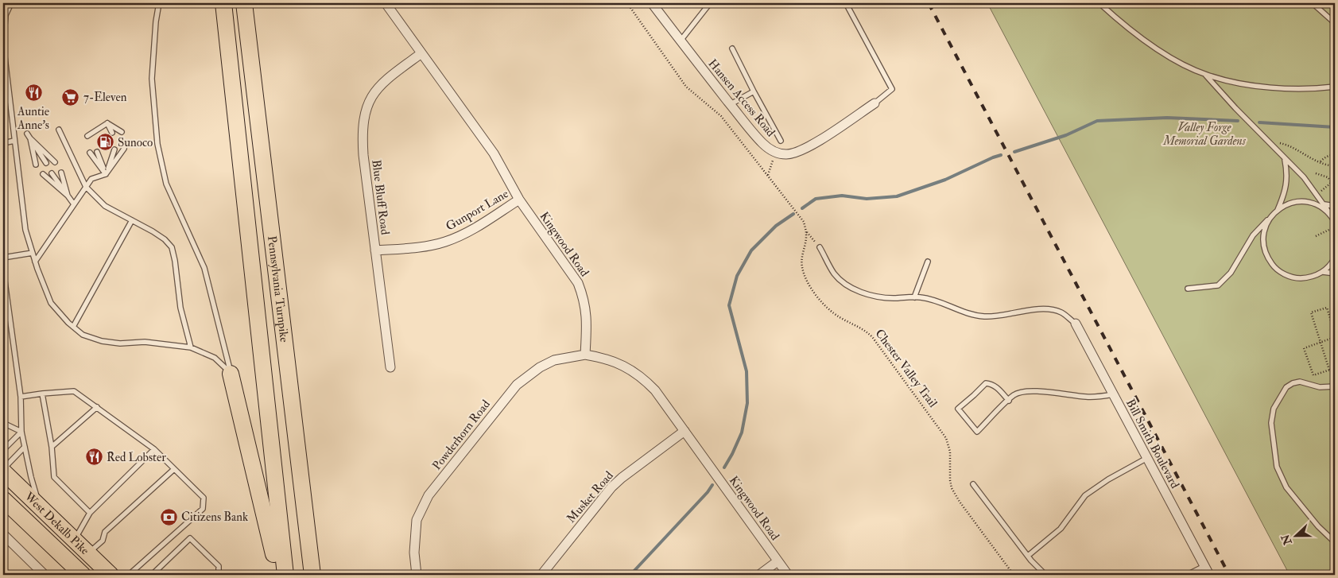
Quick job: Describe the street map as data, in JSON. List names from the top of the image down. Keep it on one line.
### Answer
{"streets":{"highway":["Pennsylvania Turnpike","West Dekalb Pike"],"street":["Hansen Access Road","Blue Bluff Road","Gunport Lane","Kingwood Road","Powderhorn Road","Bill Smith Boulevard","Musket Road"],"path":["Chester Valley Trail"]},"crossings":[["Blue Bluff Road","Gunport Lane"],["Blue Bluff Road","Kingwood Road"],["Gunport Lane","Kingwood Road"],["Kingwood Road","Powderhorn Road"],["Kingwood Road","Musket Road"]],"parks":["Valley Forge Memorial Gardens"],"places":{"restaurant":["Auntie Anne's","Red Lobster"],"supermarket":["7-Eleven"],"fuel station":["Sunoco"],"bank":["Citizens Bank"]},"north":"left"}
